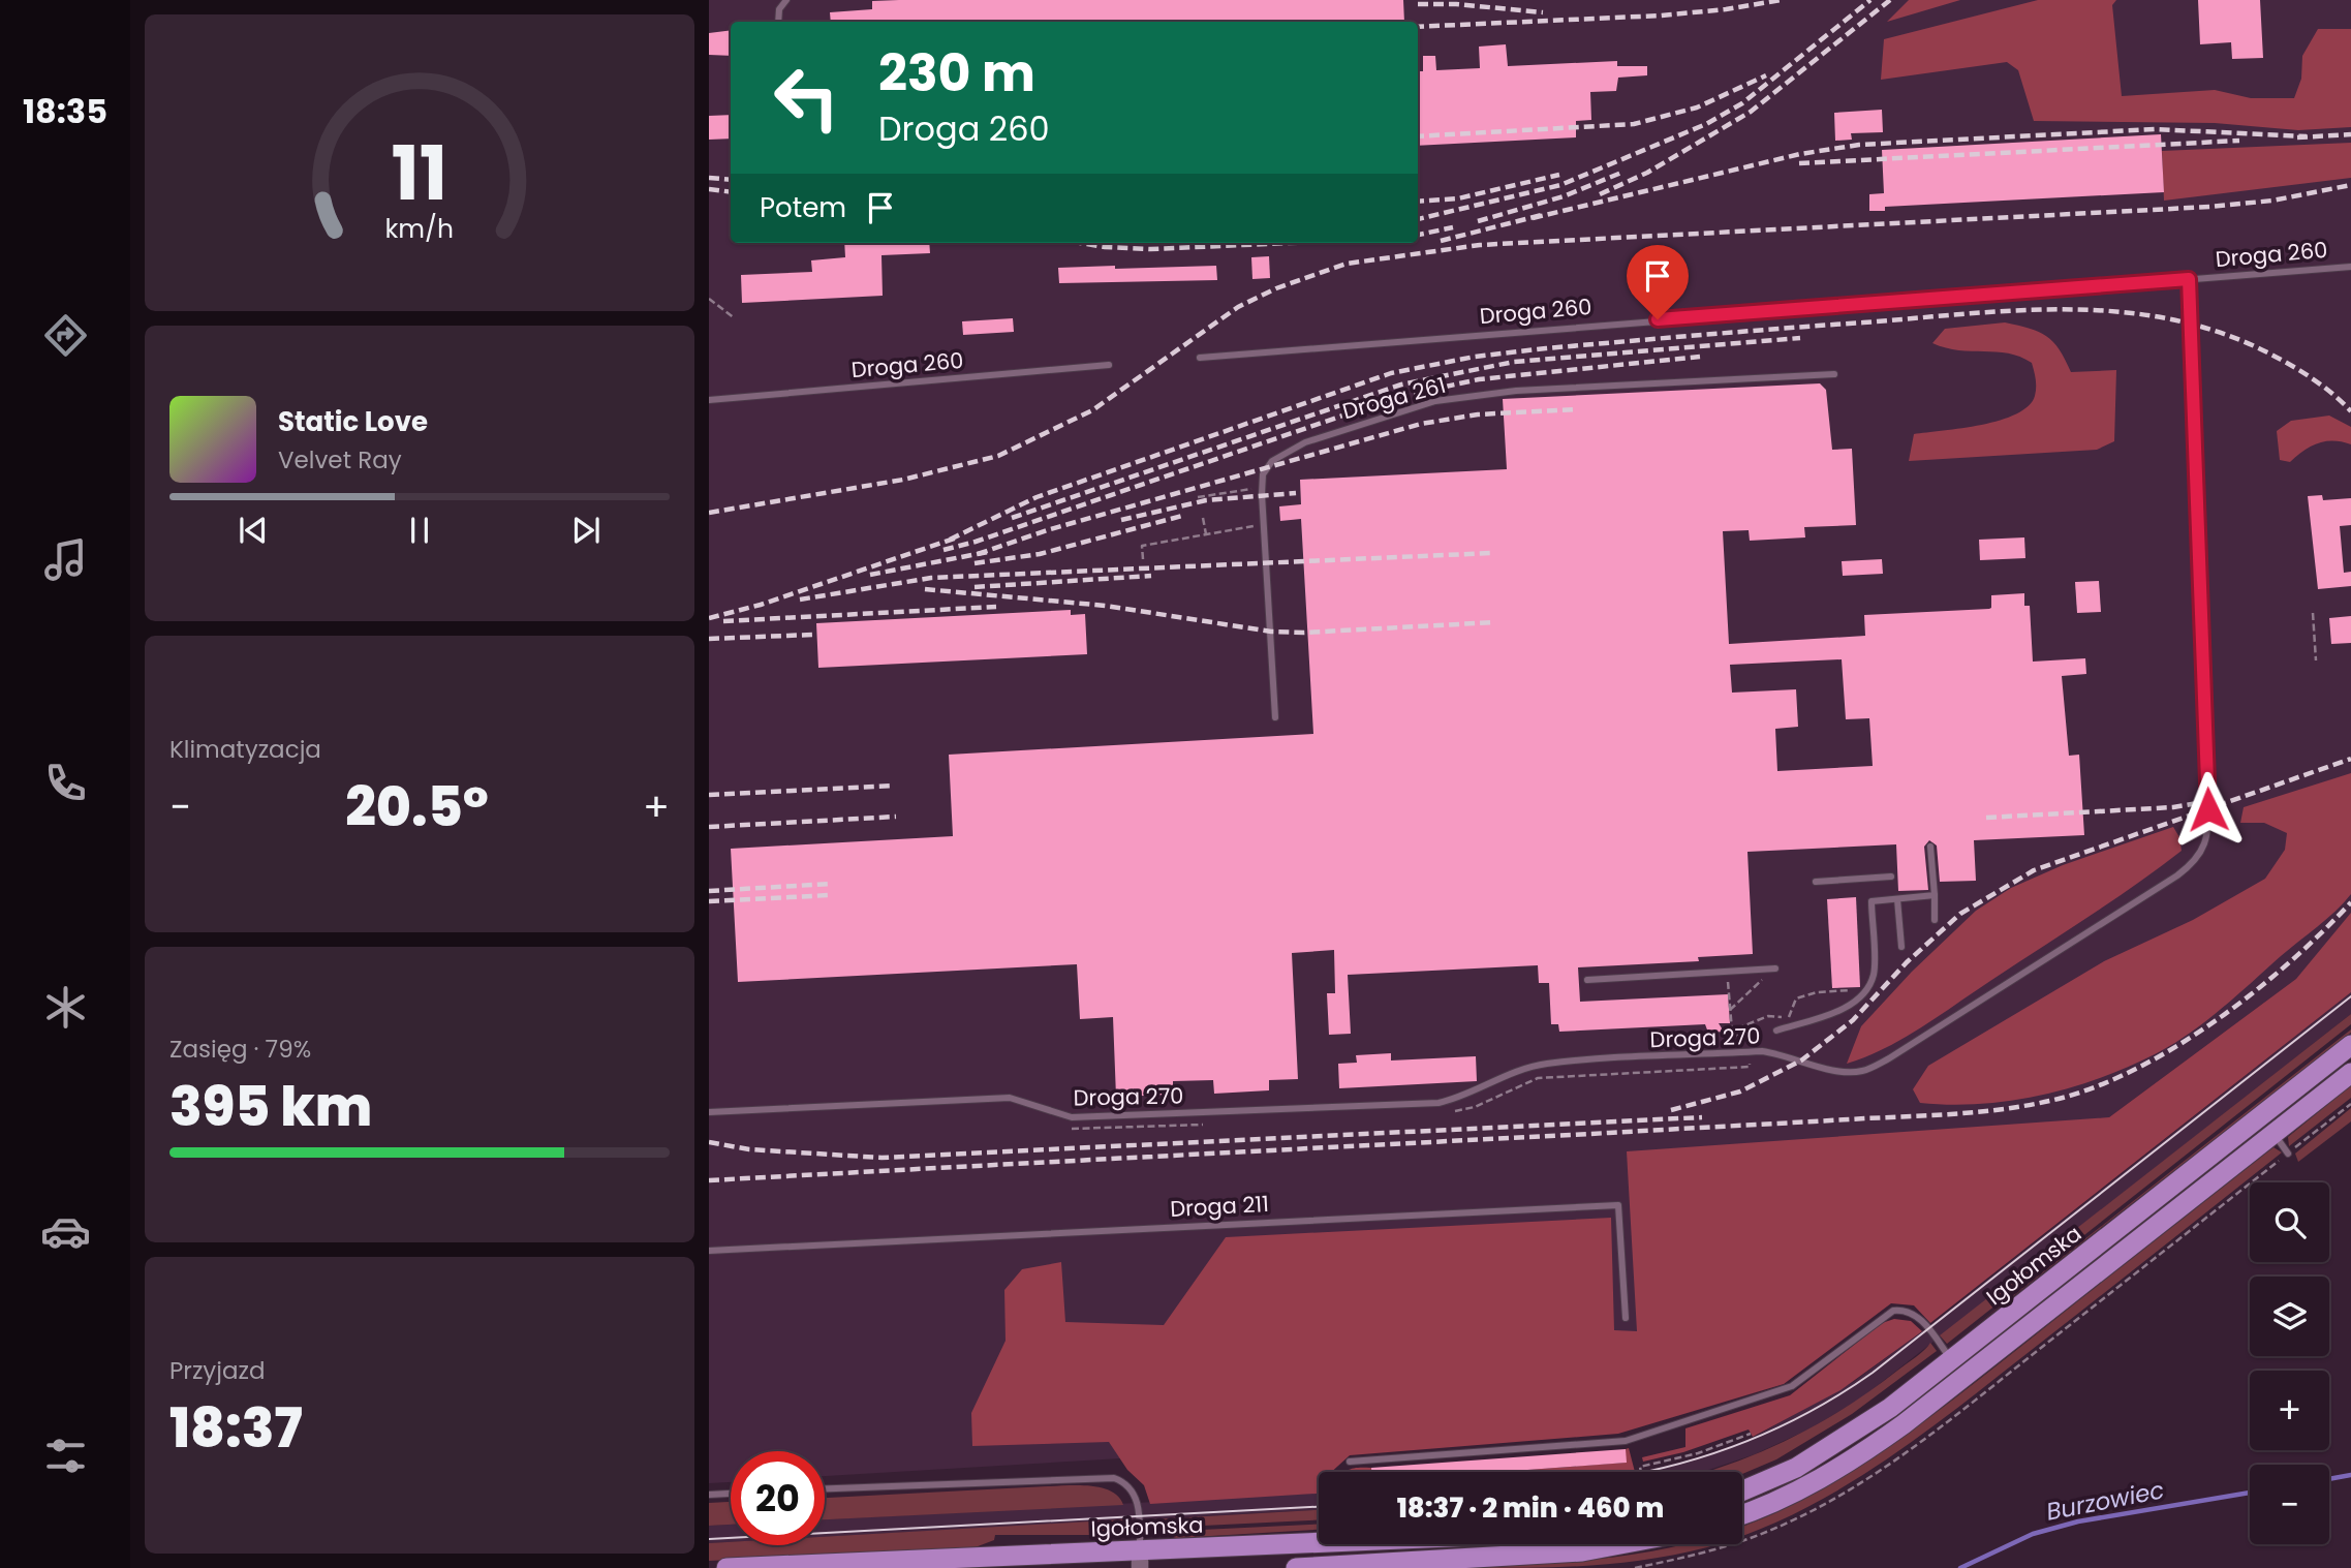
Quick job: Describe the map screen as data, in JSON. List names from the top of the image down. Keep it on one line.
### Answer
{"streets":{"main road":["Igołomska"],"lane":["Droga 260","Droga 261","Droga 270","Droga 211"]},"crossings":[["Droga 260","Droga 270"]],"water":["Burzowiec"],"page":{"tabs":"18:35","turn":["230 m","Droga 260"],"then":"Potem","song":["Static Love","Velvet Ray"],"tile":["Klimatyzacja",["Zasięg · 79%","395 km"],["Przyjazd","18:37"]],"heat":["−","20.5°","+"],"map_buttons":["+","−"],"limit":"20","trip":"18:37 · 2 min · 460 m","gauge":["11","km/h"]}}
